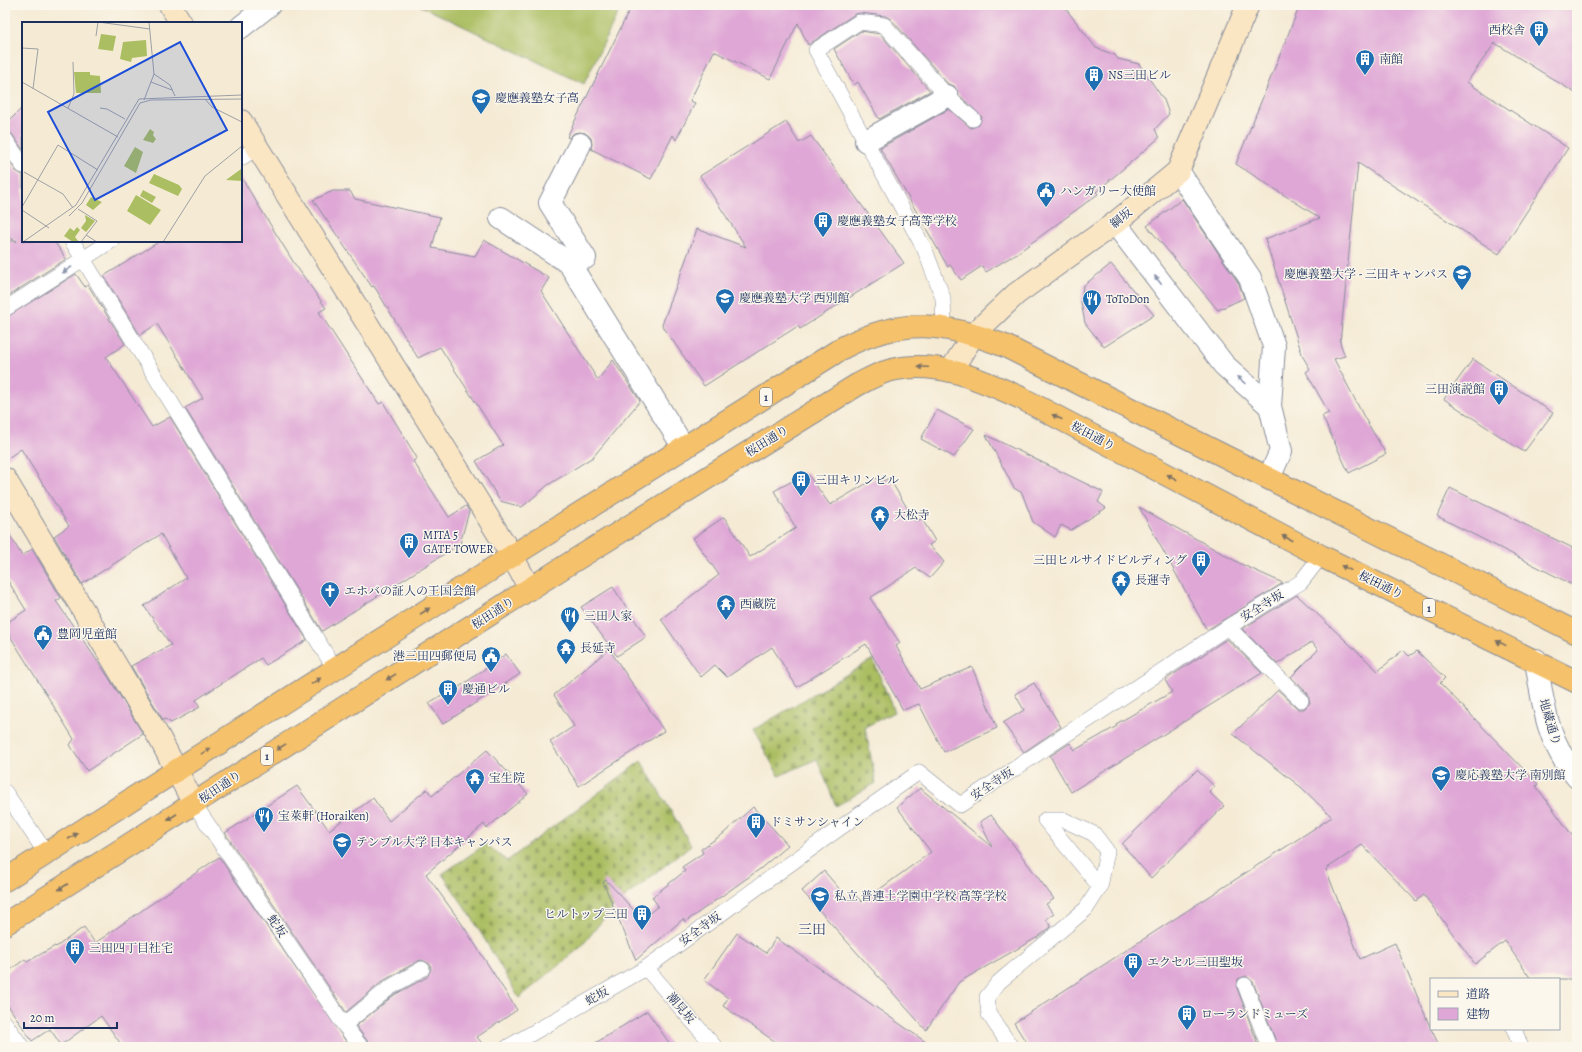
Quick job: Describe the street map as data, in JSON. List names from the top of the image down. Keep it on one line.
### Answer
{"streets":{"highway":["1","桜田通り"],"street":["綱坂","地蔵通り"],"lane":["安全寺坂","蛇坂","潮見坂"]},"crossings":[["綱坂","1"],["綱坂","桜田通り"],["桜田通り","安全寺坂"],["桜田通り","地蔵通り"],["桜田通り","蛇坂"],["安全寺坂","蛇坂"],["安全寺坂","潮見坂"],["蛇坂","潮見坂"]],"districts":["三田"],"places":{"building":["西校舎","南館","NS三田ビル","慶應義塾女子高等学校","三田演説館","三田キリンビル","MITA 5 GATE TOWER","三田ヒルサイドビルディング","慶通ビル","ドミサンシャイン","ヒルトップ三田","三田四丁目社宅","エクセル三田聖坂","ローランドミューズ"],"school or university":["慶應義塾女子高","慶應義塾大学 - 三田キャンパス","慶應義塾大学 西別館","慶応義塾大学 南別館","テンプル大学 日本キャンパス","私立 普連土学園中学校 高等学校"],"public building":["ハンガリー大使館","豊岡児童館","港三田四郵便局"],"restaurant":["ToToDon","三田人家","宝萊軒 (Horaiken)"],"temple":["大松寺","長運寺","西藏院","長延寺","宝生院"],"church":["エホバの証人の王国会館"]},"legend":["道路","建物"],"scale_bar":"20 m"}
